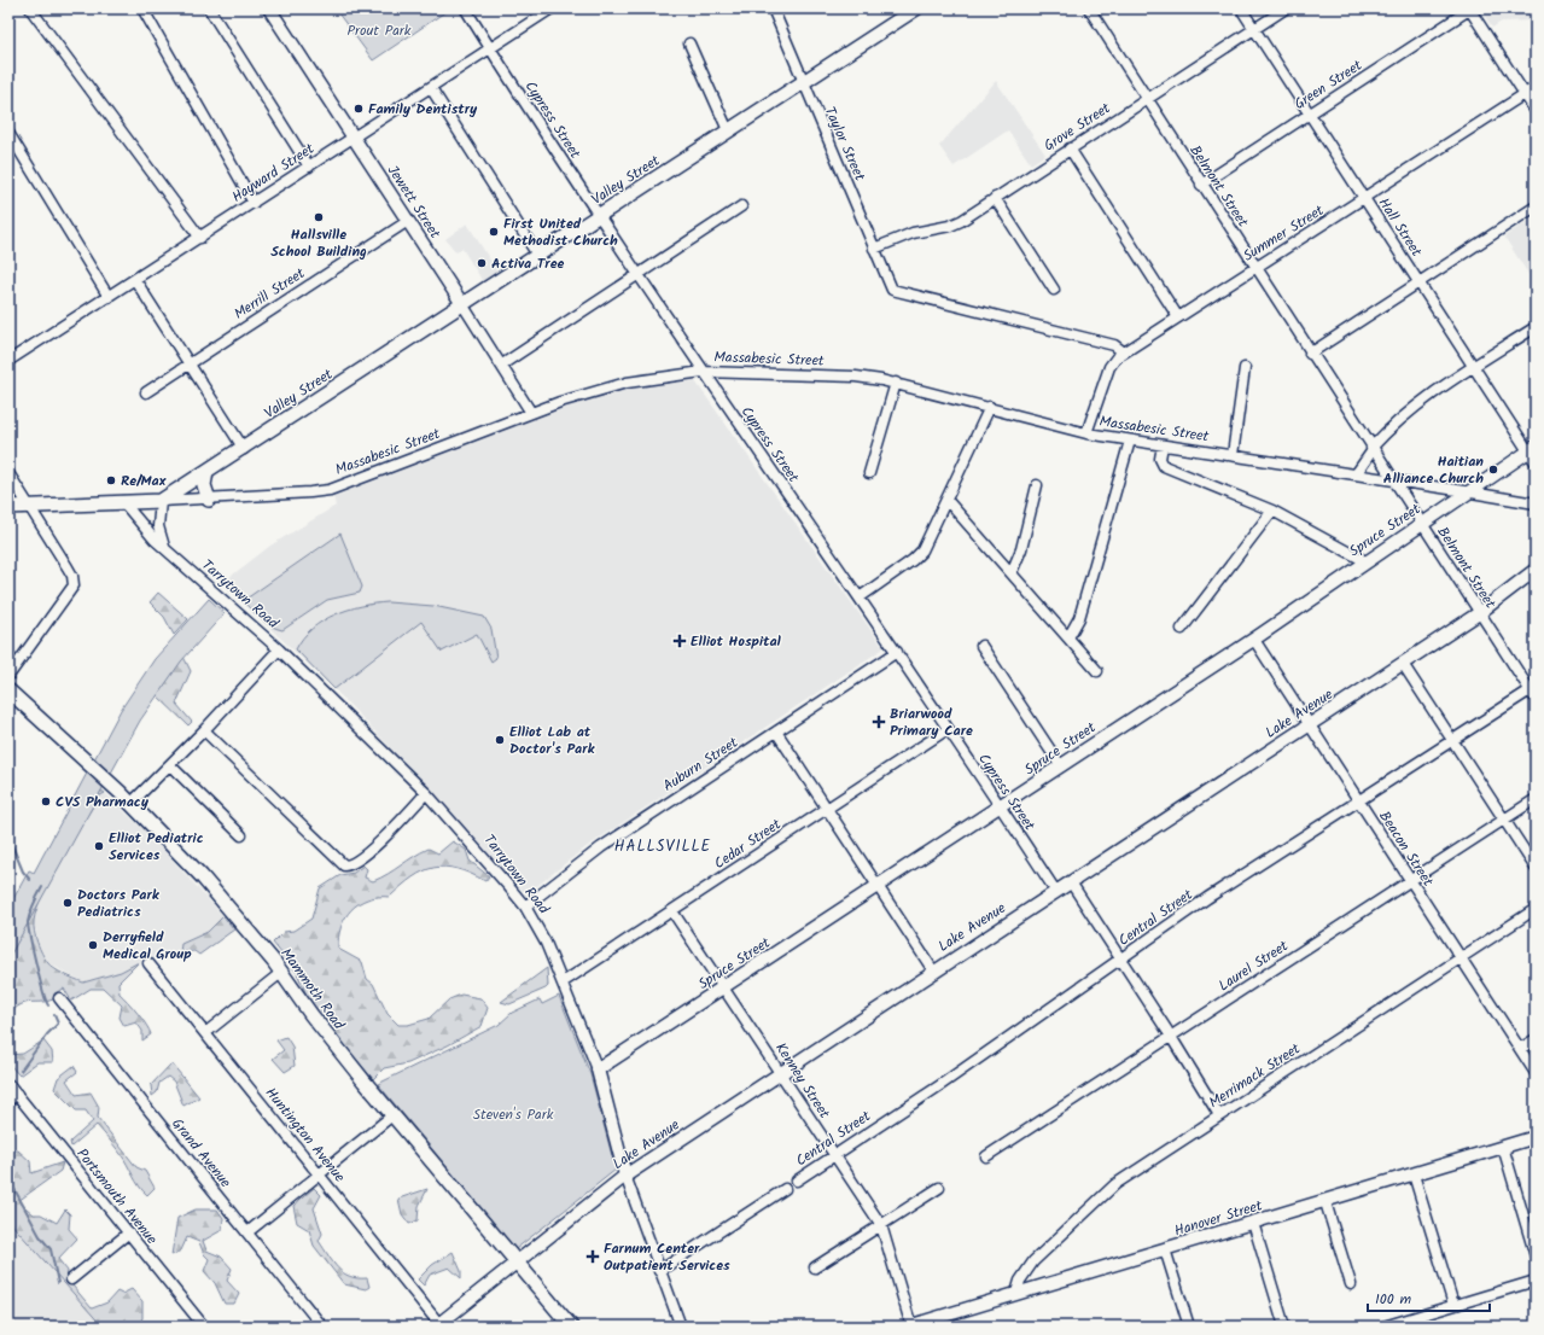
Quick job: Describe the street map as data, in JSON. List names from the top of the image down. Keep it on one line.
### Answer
{"streets":{"main road":["Valley Street","Massabesic Street","Mammoth Road"],"street":["Green Street","Cypress Street","Grove Street","Taylor Street","Hayward Street","Belmont Street","Jewett Street","Hall Street","Summer Street","Merrill Street","Spruce Street","Tarrytown Road","Lake Avenue","Auburn Street","Cedar Street","Beacon Street","Central Street","Laurel Street","Merrimack Street","Kenney Street","Huntington Avenue","Grand Avenue","Portsmouth Avenue","Hanover Street"]},"crossings":[["Green Street","Belmont Street"],["Green Street","Hall Street"],["Cypress Street","Hayward Street"],["Cypress Street","Valley Street"],["Cypress Street","Massabesic Street"],["Cypress Street","Spruce Street"],["Cypress Street","Lake Avenue"],["Cypress Street","Auburn Street"],["Cypress Street","Cedar Street"],["Grove Street","Taylor Street"],["Grove Street","Belmont Street"],["Grove Street","Hall Street"],["Taylor Street","Valley Street"],["Taylor Street","Summer Street"],["Hayward Street","Jewett Street"],["Valley Street","Jewett Street"],["Valley Street","Massabesic Street"],["Belmont Street","Summer Street"],["Belmont Street","Massabesic Street"],["Belmont Street","Spruce Street"],["Belmont Street","Lake Avenue"],["Belmont Street","Central Street"],["Jewett Street","Merrill Street"],["Jewett Street","Massabesic Street"],["Hall Street","Summer Street"],["Hall Street","Spruce Street"],["Summer Street","Massabesic Street"],["Massabesic Street","Spruce Street"],["Massabesic Street","Tarrytown Road"],["Spruce Street","Tarrytown Road"],["Spruce Street","Beacon Street"],["Spruce Street","Kenney Street"],["Tarrytown Road","Lake Avenue"],["Tarrytown Road","Auburn Street"],["Tarrytown Road","Cedar Street"],["Lake Avenue","Beacon Street"],["Lake Avenue","Mammoth Road"],["Lake Avenue","Kenney Street"],["Lake Avenue","Huntington Avenue"],["Cedar Street","Kenney Street"],["Beacon Street","Central Street"],["Beacon Street","Laurel Street"],["Beacon Street","Merrimack Street"],["Central Street","Kenney Street"],["Merrimack Street","Hanover Street"],["Kenney Street","Hanover Street"]],"districts":["HALLSVILLE"],"parks":["Prout Park","Steven's Park"],"places":{"other":["Family Dentistry","Hallsville School Building","First United Methodist Church","Activa Tree","Haitian Alliance Church","Re/Max","Elliot Lab at Doctor's Park","CVS Pharmacy","Elliot Pediatric Services","Doctors Park Pediatrics","Derryfield Medical Group"],"health":["Elliot Hospital","Briarwood Primary Care","Farnum Center Outpatient Services"]},"scale_bar":"100 m"}
